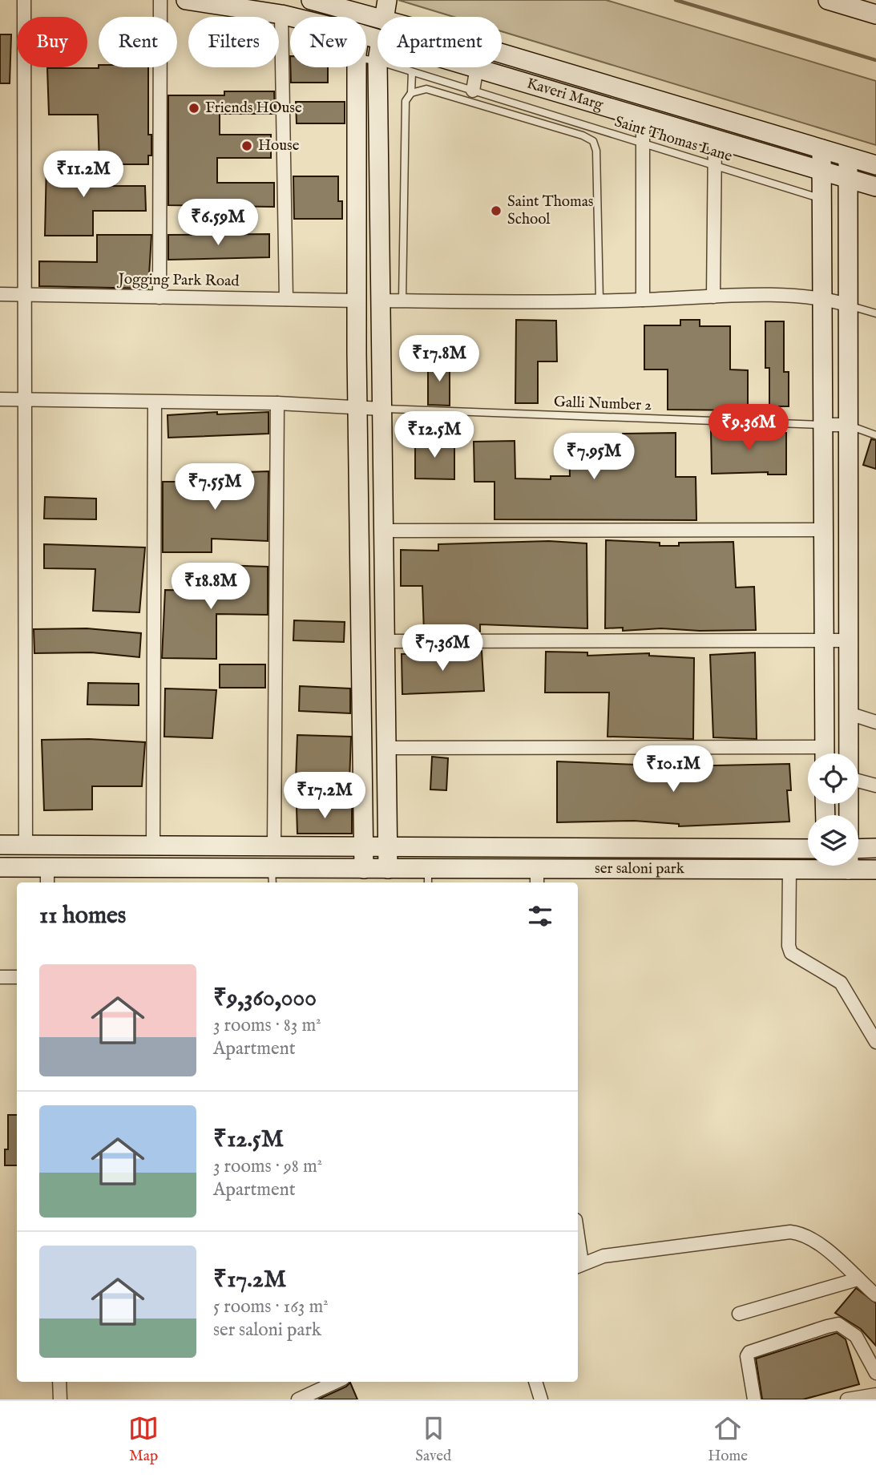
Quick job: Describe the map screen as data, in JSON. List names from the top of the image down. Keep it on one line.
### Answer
{"streets":{"street":["Kaveri Marg","Jogging Park Road","ser saloni park"],"lane":["Saint Thomas Lane","Galli Number 2"]},"places":["Friends HOuse","House","Saint Thomas School"],"page":{"chip":["Buy","Rent","Filters","New","Apartment"],"price":["₹11.2M","₹6.59M","₹17.8M","₹9.36M","₹12.5M","₹7.95M","₹7.55M","₹18.8M","₹7.36M","₹10.1M","₹17.2M"],"heading":"11 homes","list":[{"name":"₹9,360,000","note":"3 rooms · 83 m² · Apartment"},{"name":"₹12.5M","note":"3 rooms · 98 m² · Apartment"},{"name":"₹17.2M","note":"5 rooms · 163 m² · ser saloni park"}],"tabs":["Map","Saved","Home"]}}
